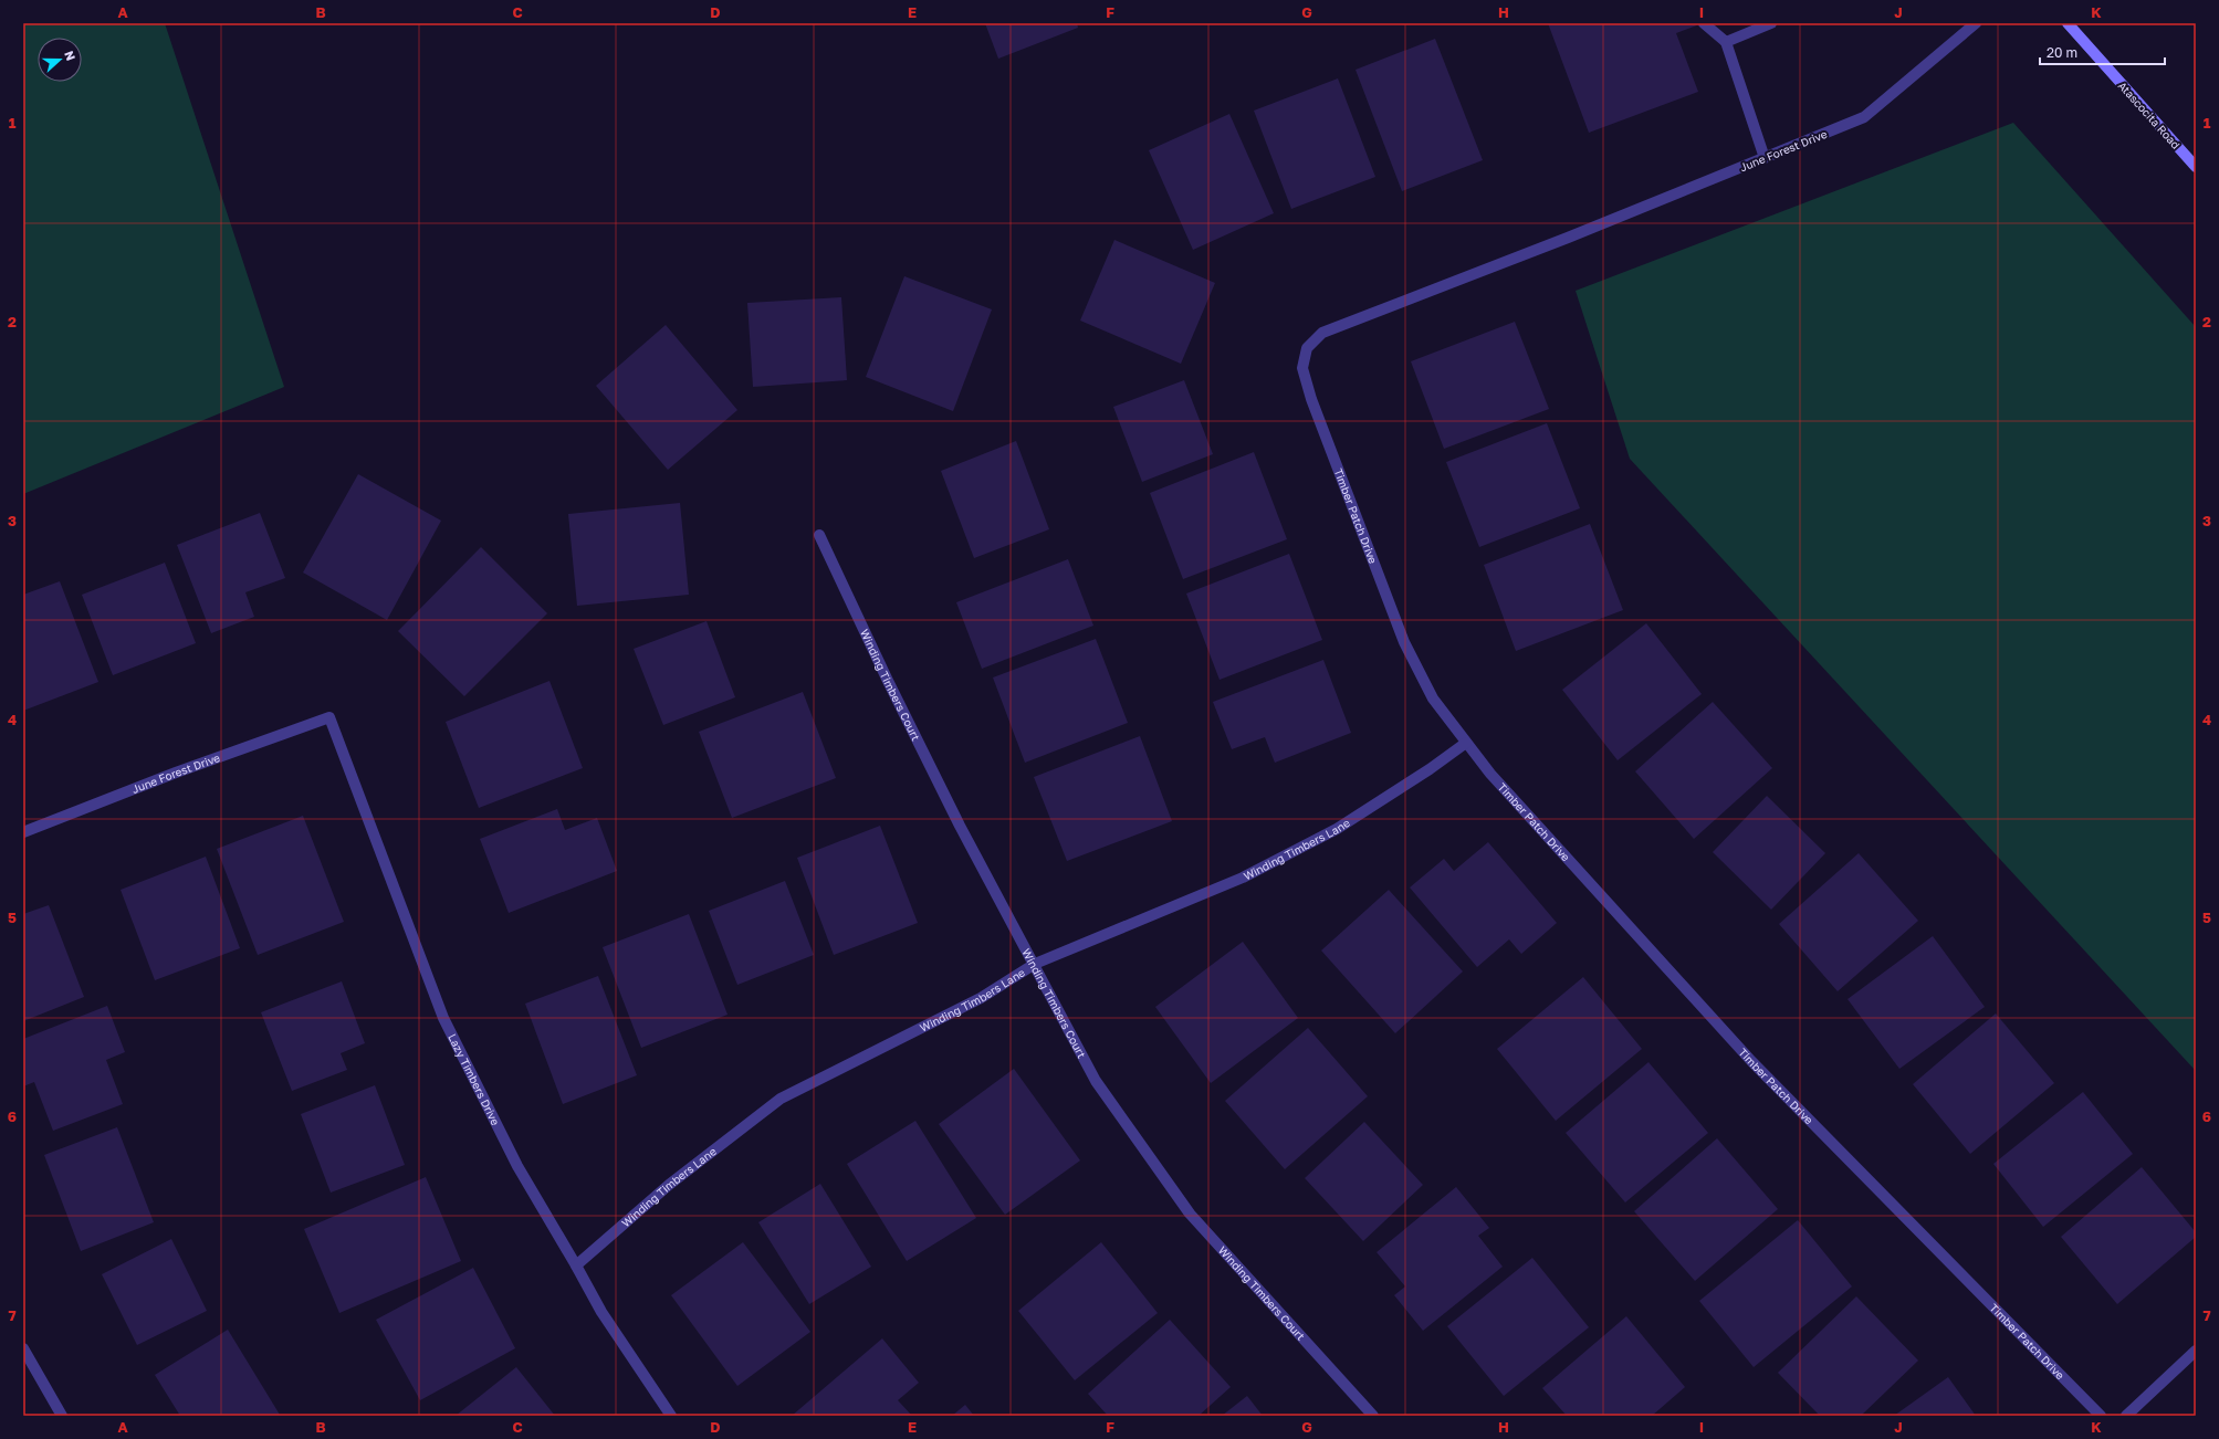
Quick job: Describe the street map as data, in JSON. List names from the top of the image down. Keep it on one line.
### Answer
{"streets":{"main road":["Atascocita Road"],"street":["June Forest Drive","Timber Patch Drive","Winding Timbers Court","Winding Timbers Lane","Lazy Timbers Drive"]},"crossings":[["June Forest Drive","Timber Patch Drive"],["June Forest Drive","Lazy Timbers Drive"],["Timber Patch Drive","Winding Timbers Lane"],["Winding Timbers Court","Winding Timbers Lane"],["Winding Timbers Lane","Lazy Timbers Drive"]],"scale_bar":"20 m","north":"right","grid":{"columns":["A","B","C","D","E","F","G","H","I","J","K"],"rows":["1","2","3","4","5","6","7"]}}
